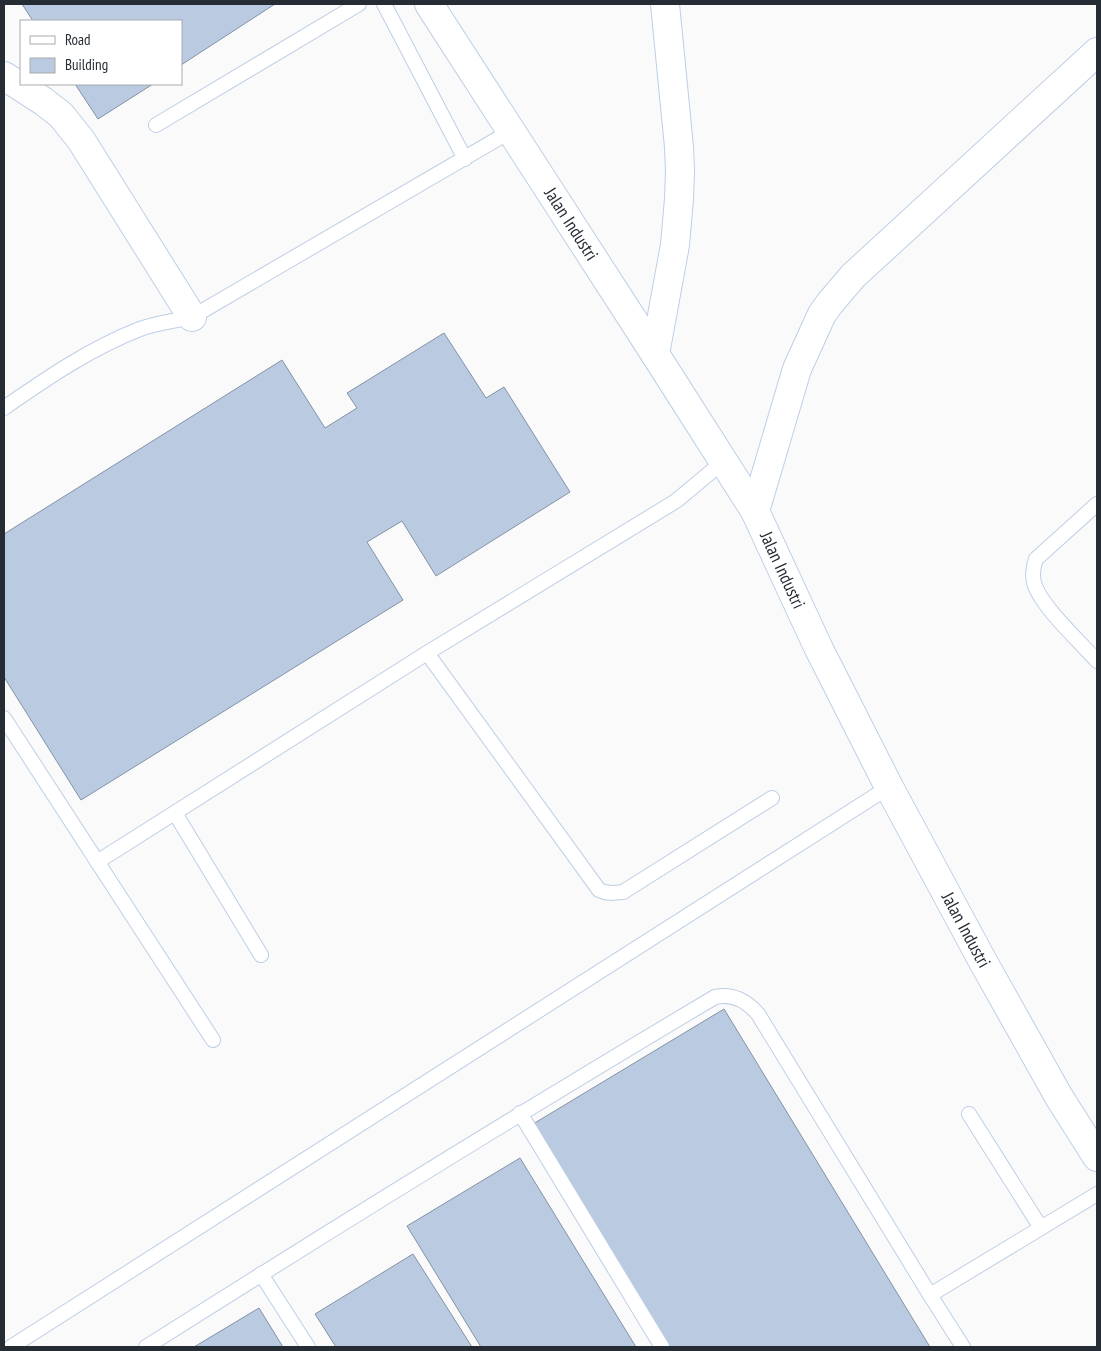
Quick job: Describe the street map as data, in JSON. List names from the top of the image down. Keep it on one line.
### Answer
{"streets":{"street":["Jalan Industri"]},"legend":["Road","Building"]}
